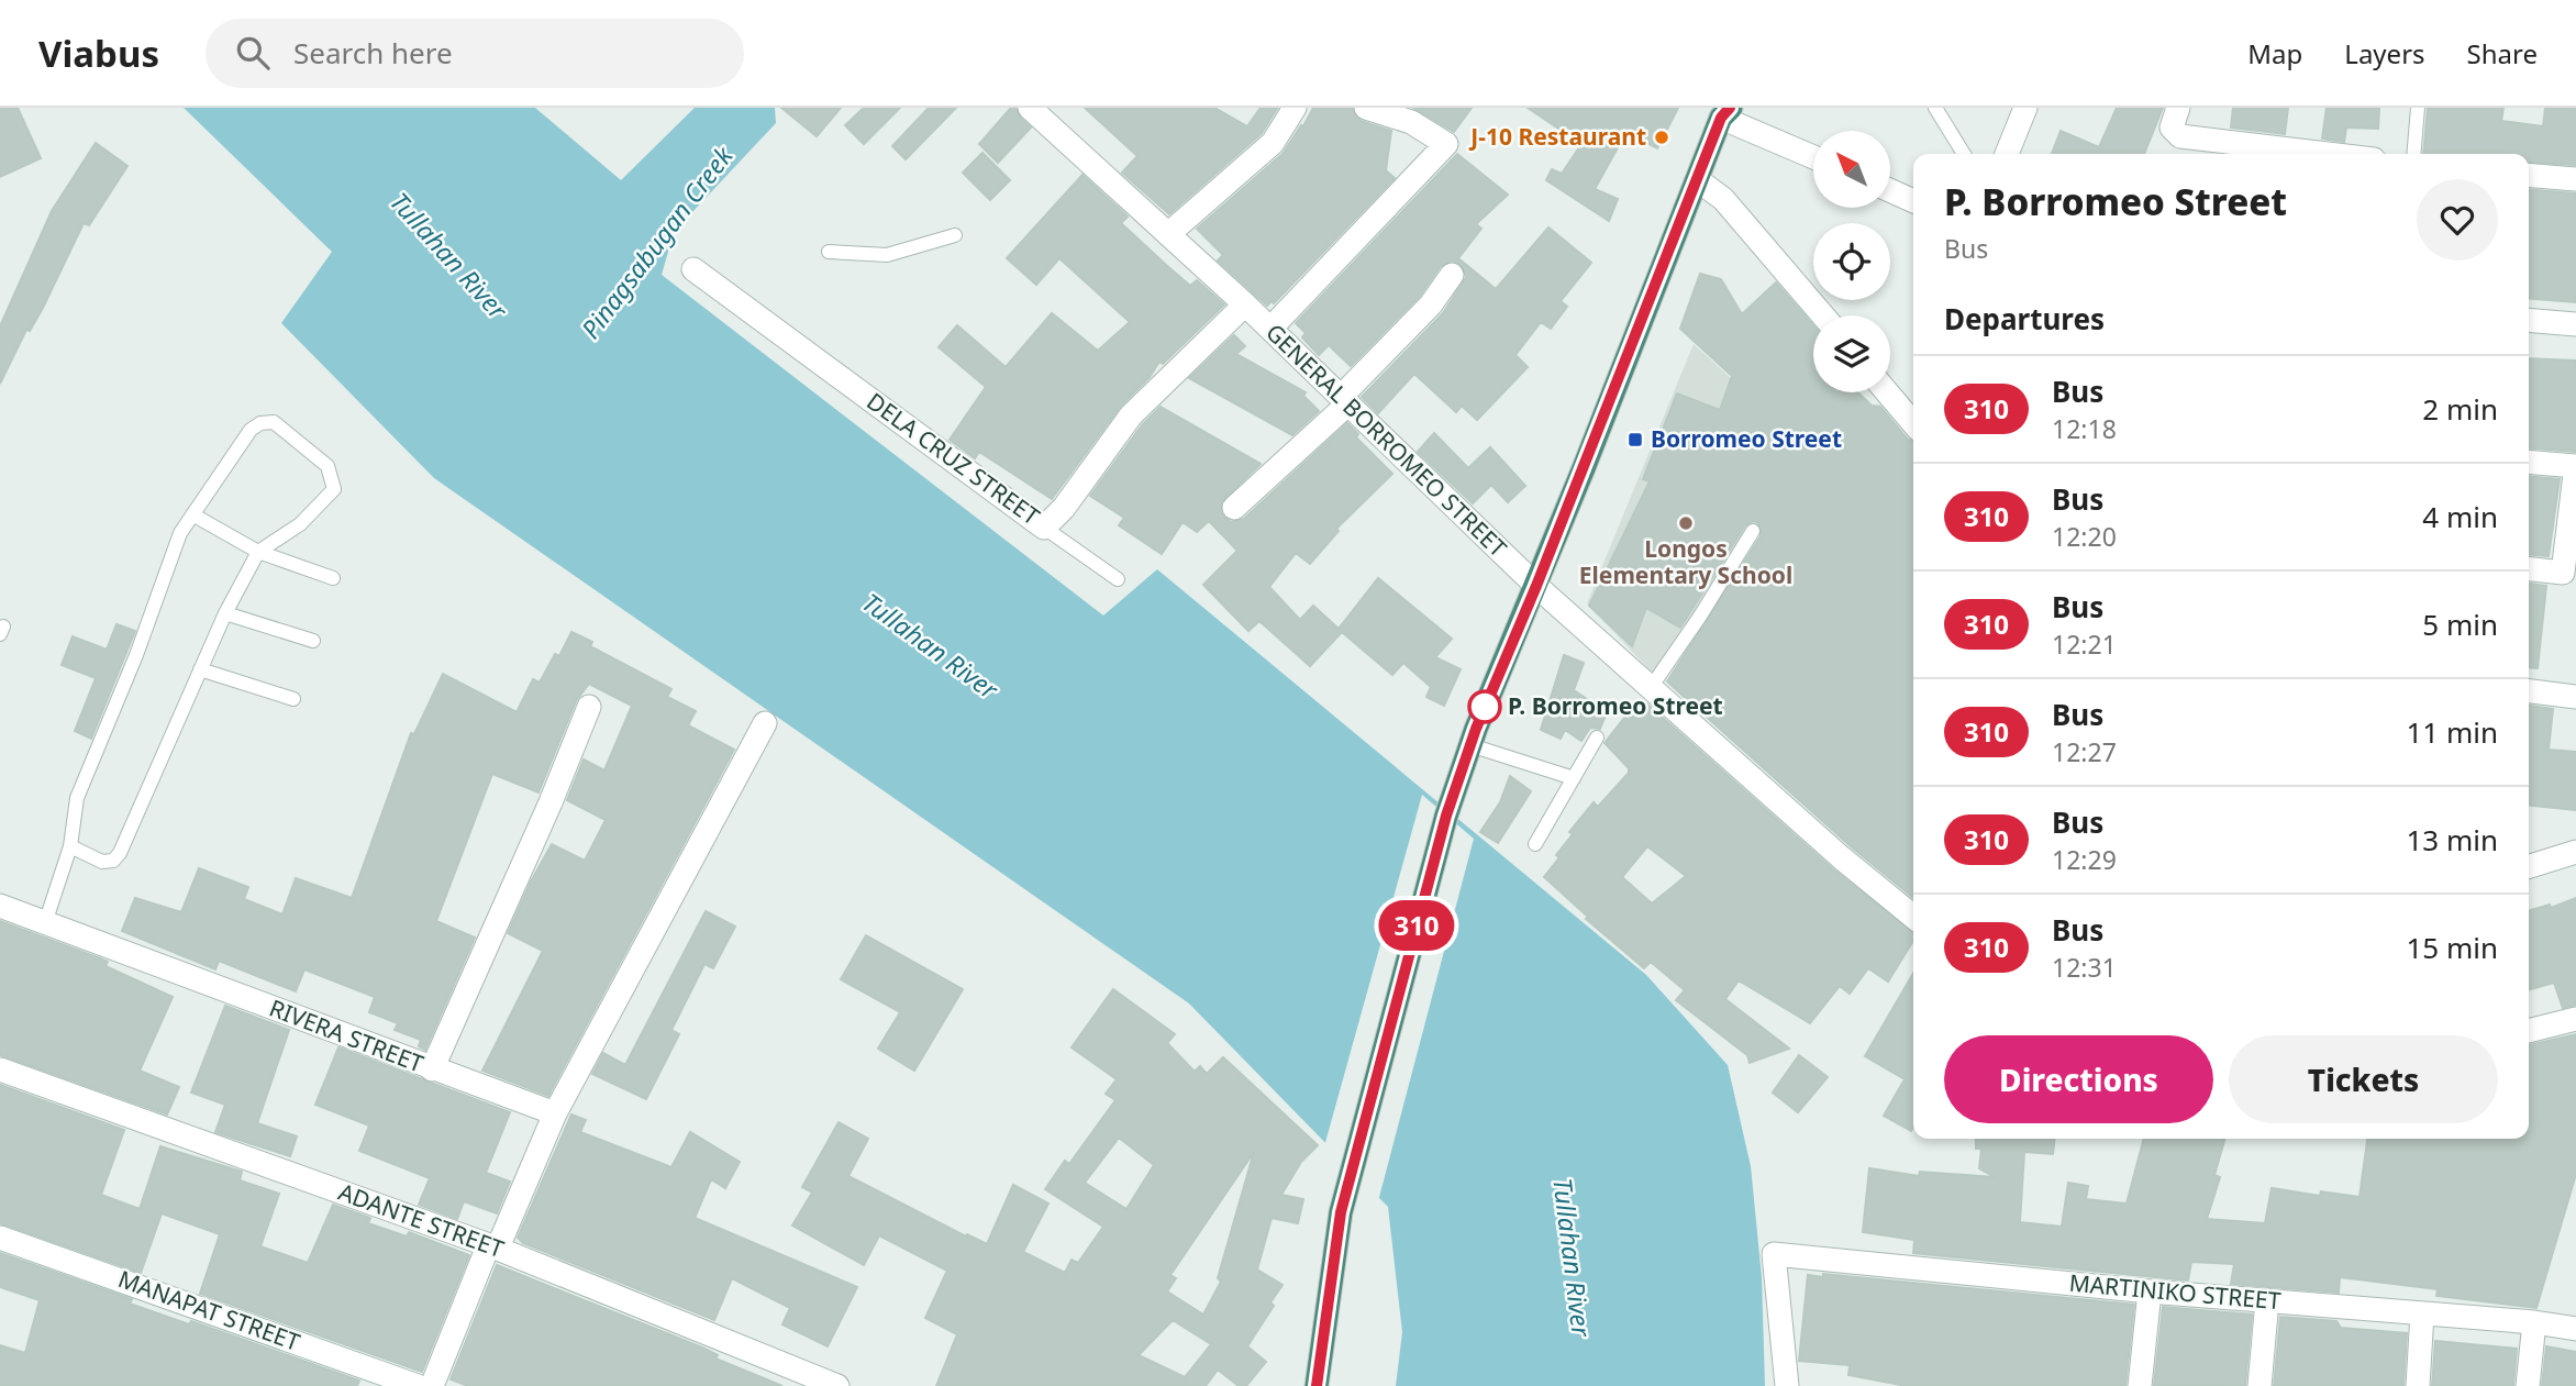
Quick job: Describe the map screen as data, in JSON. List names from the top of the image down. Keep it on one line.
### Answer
{"streets":{"street":["GENERAL BORROMEO STREET","DELA CRUZ STREET","RIVERA STREET","ADANTE STREET","MARTINIKO STREET","MANAPAT STREET"]},"crossings":[["GENERAL BORROMEO STREET","DELA CRUZ STREET"]],"water":["Pinagsabugan Creek","Tullahan River"],"places":{"other":["J-10 Restaurant","Longos Elementary School","P. Borromeo Street"],"transit":["Borromeo Street"]},"lines":["bus line 310"],"north":"top left","page":{"header":"Viabus","search":"Search here","nav":["Map","Layers","Share"],"on_map":"310","heading":[["P. Borromeo Street","Bus"],"Departures"],"list":[{"mark":"310","name":"Bus","note":"12:18","value":"2 min"},{"mark":"310","name":"Bus","note":"12:20","value":"4 min"},{"mark":"310","name":"Bus","note":"12:21","value":"5 min"},{"mark":"310","name":"Bus","note":"12:27","value":"11 min"},{"mark":"310","name":"Bus","note":"12:29","value":"13 min"},{"mark":"310","name":"Bus","note":"12:31","value":"15 min"}],"buttons":["Directions","Tickets"]}}
